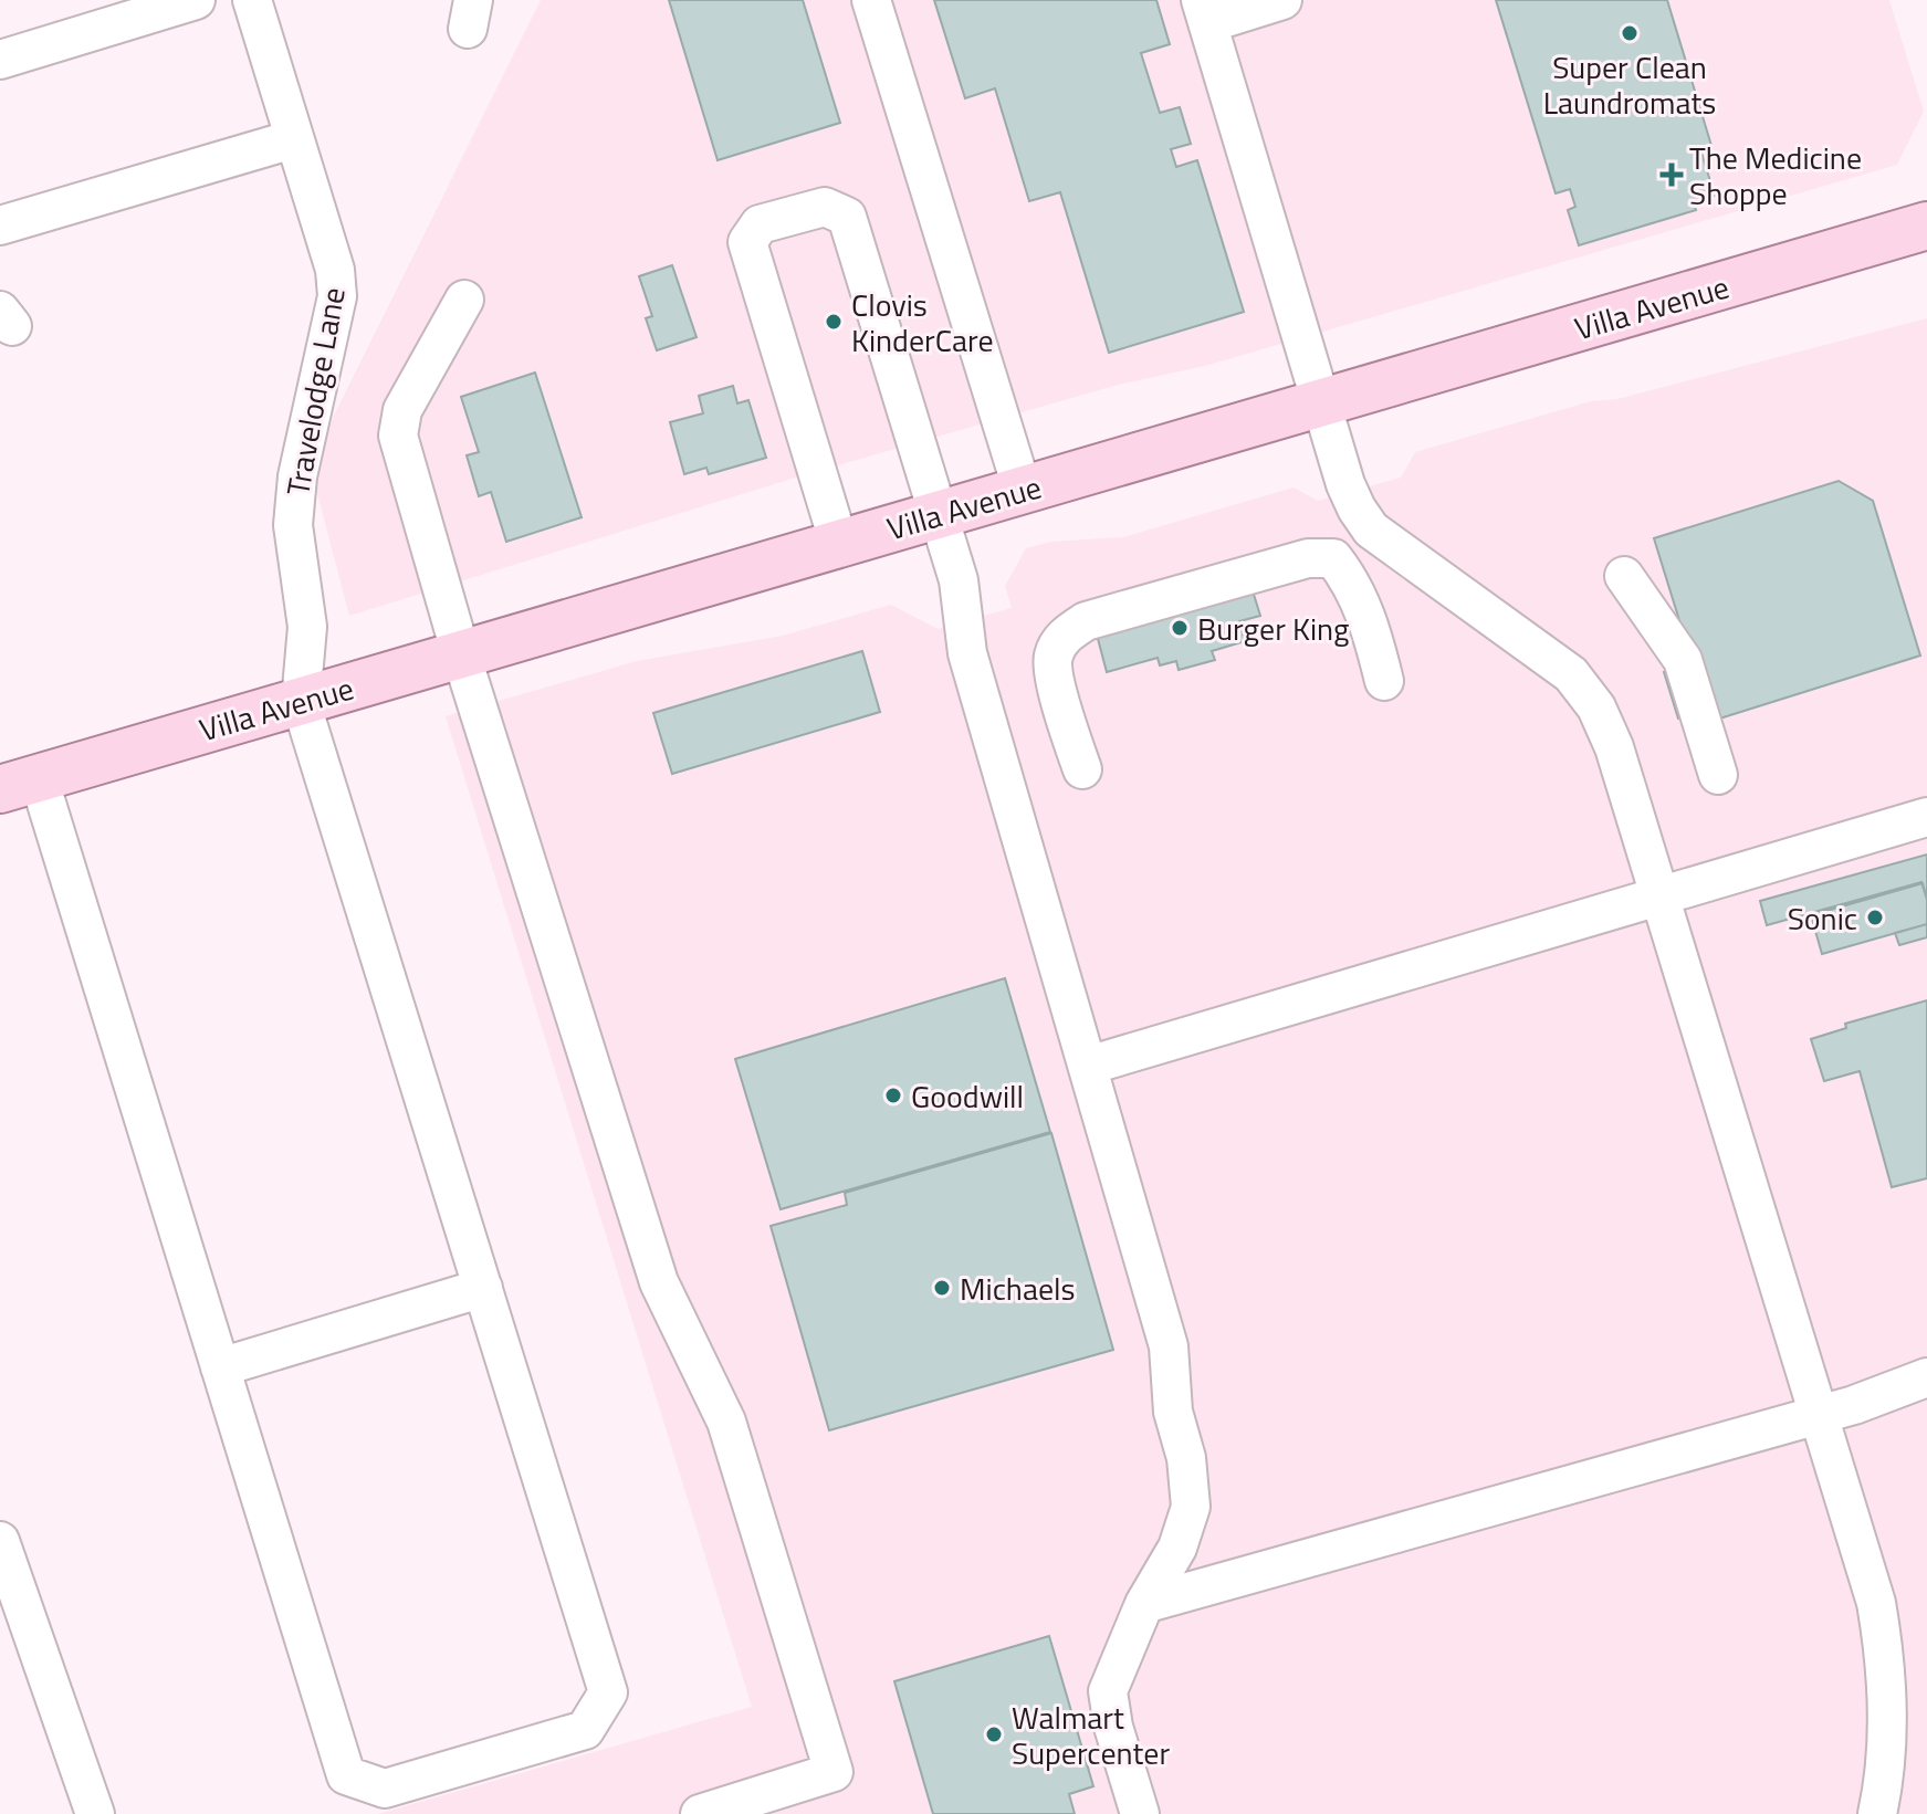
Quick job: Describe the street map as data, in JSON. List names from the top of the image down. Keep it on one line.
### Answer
{"streets":{"main road":["Villa Avenue"],"street":["Travelodge Lane"]},"crossings":[["Villa Avenue","Travelodge Lane"]],"places":{"other":["Super Clean Laundromats","Clovis KinderCare","Burger King","Sonic","Goodwill","Michaels","Walmart Supercenter"],"health":["The Medicine Shoppe"]}}
